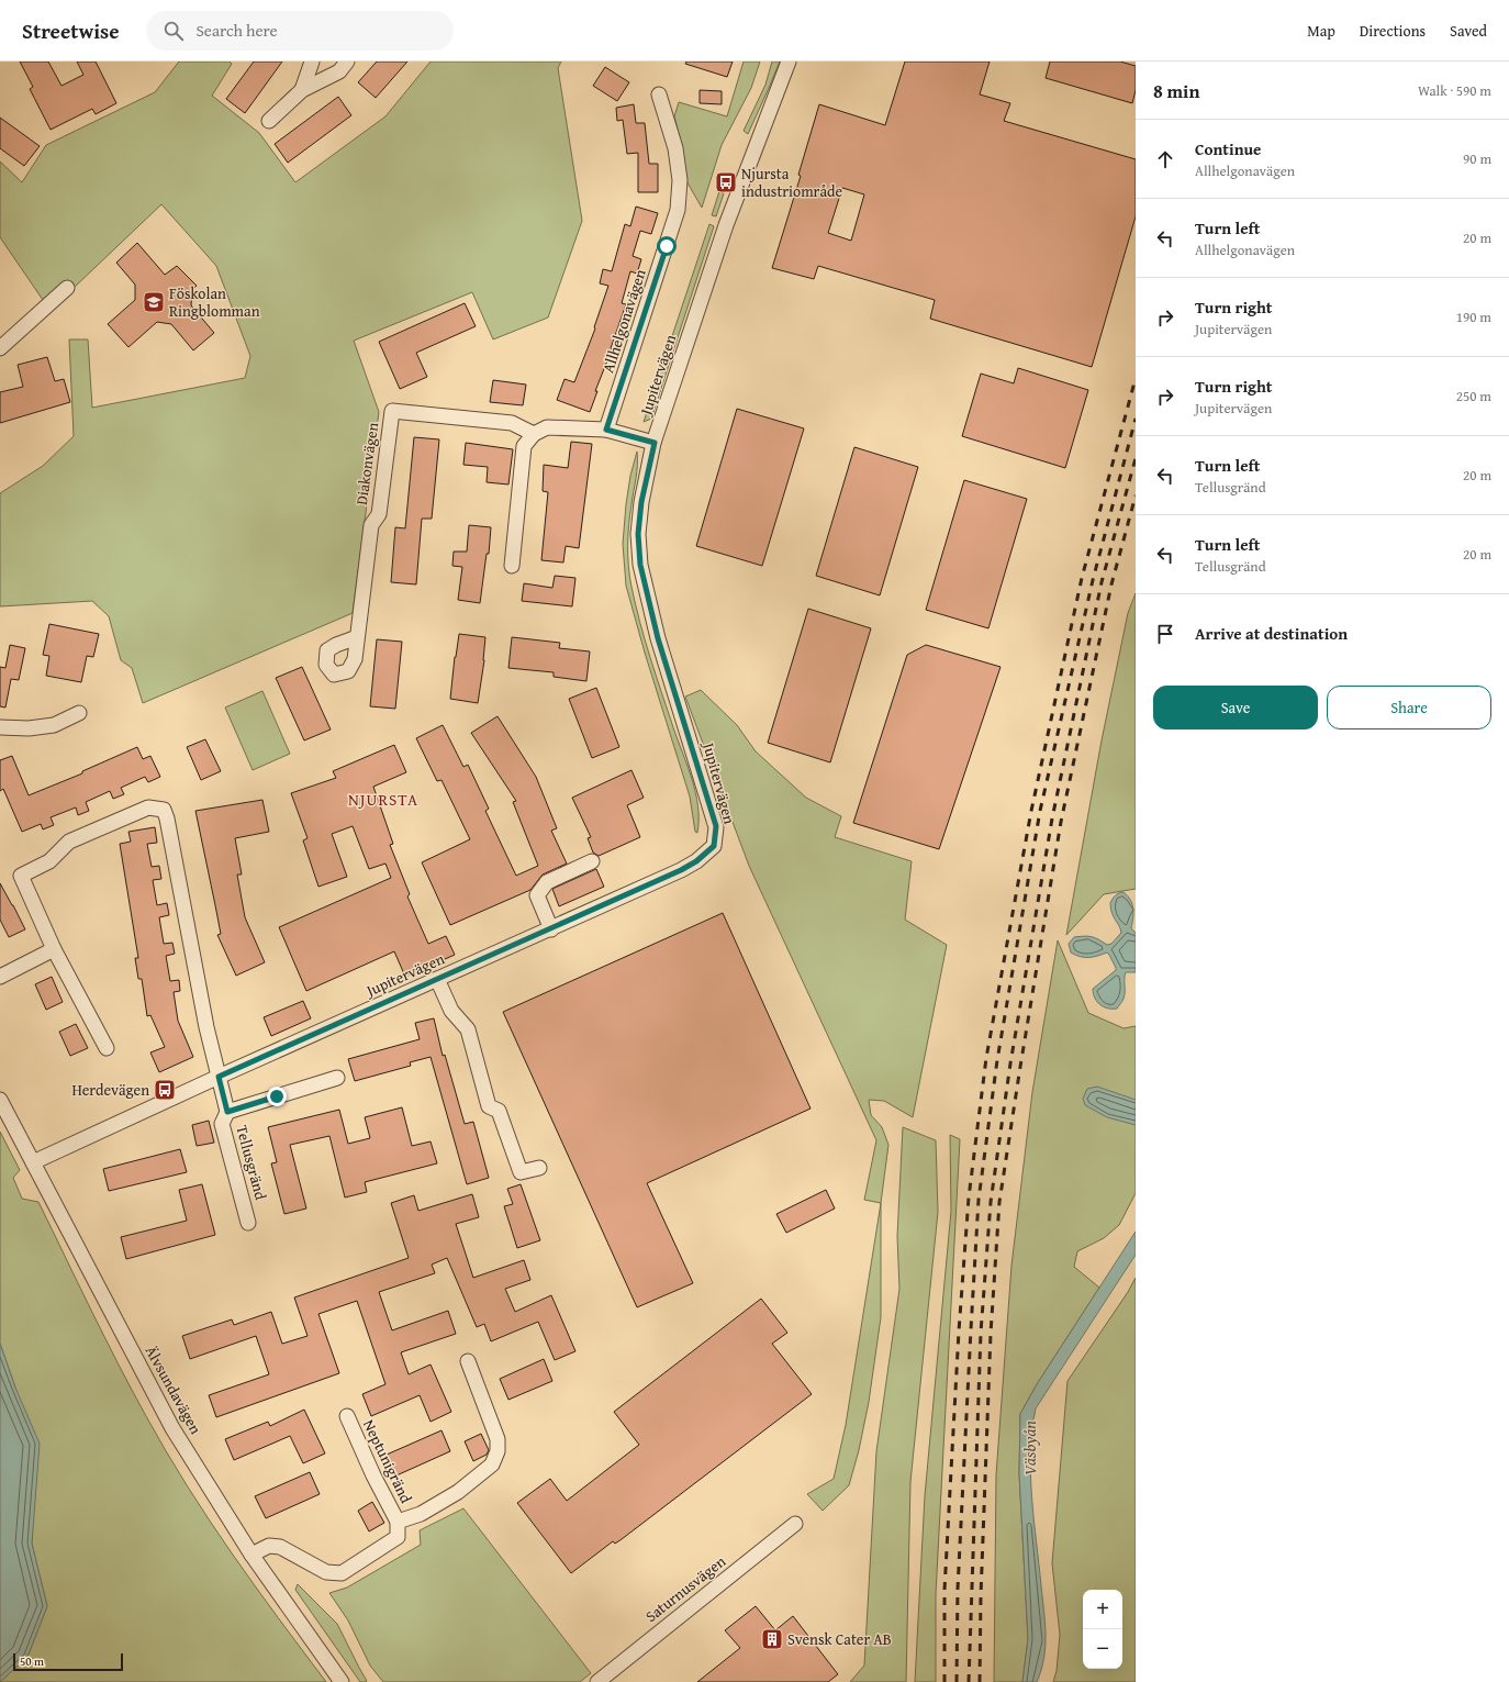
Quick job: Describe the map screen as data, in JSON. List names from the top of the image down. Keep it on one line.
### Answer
{"streets":{"street":["Allhelgonavägen","Jupitervägen","Diakonvägen","Tellusgränd","Älvsundavägen","Neptunigränd","Saturnusvägen"]},"crossings":[["Jupitervägen","Tellusgränd"],["Jupitervägen","Älvsundavägen"],["Älvsundavägen","Neptunigränd"]],"districts":["NJURSTA"],"water":["Väsbyån"],"places":{"bus stop":["Njursta industriområde","Herdevägen"],"school or university":["Föskolan Ringblomman"],"building":["Svensk Cater AB"]},"scale_bar":"50 m","page":{"header":"Streetwise","search":"Search here","nav":["Map","Directions","Saved"],"heading":["8 min","Walk · 590 m"],"list":[["Continue","Allhelgonavägen","90 m"],["Turn left","Allhelgonavägen","20 m"],["Turn right","Jupitervägen","190 m"],["Turn right","Jupitervägen","250 m"],["Turn left","Tellusgränd","20 m"],["Turn left","Tellusgränd","20 m"],"Arrive at destination"],"buttons":["Save","Share"],"map_buttons":["+","−"],"scale":"50 m"}}
